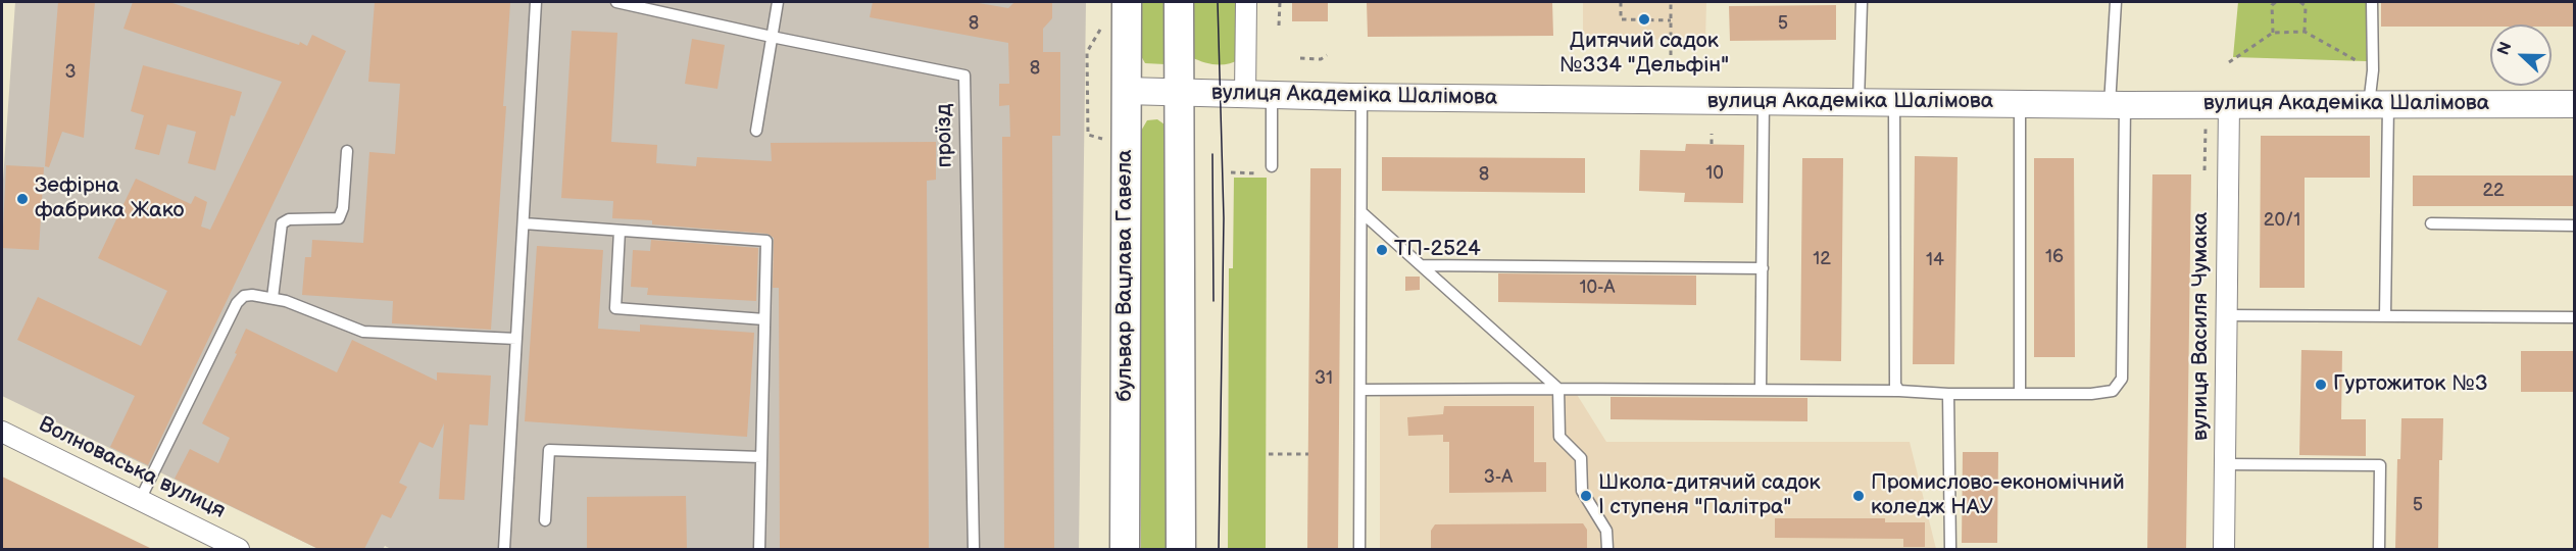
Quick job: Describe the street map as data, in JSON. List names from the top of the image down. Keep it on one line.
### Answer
{"streets":{"main road":["бульвар Вацлава Гавела"],"street":["вулиця Академіка Шалімова","вулиця Василя Чумака","Волноваська вулиця"],"lane":["проїзд"]},"crossings":[["вулиця Академіка Шалімова","бульвар Вацлава Гавела"],["вулиця Академіка Шалімова","вулиця Василя Чумака"]],"places":["Дитячий садок №334 \"Дельфін\"","Зефірна фабрика Жако","ТП-2524","Гуртожиток №3","Школа-дитячий садок І ступеня \"Палітра\"","Промислово-економічний коледж НАУ"],"house_numbers":["8","5","8","3","10","8","22","20/1","16","12","14","10-А","31","3-А","5"],"north":"left"}
